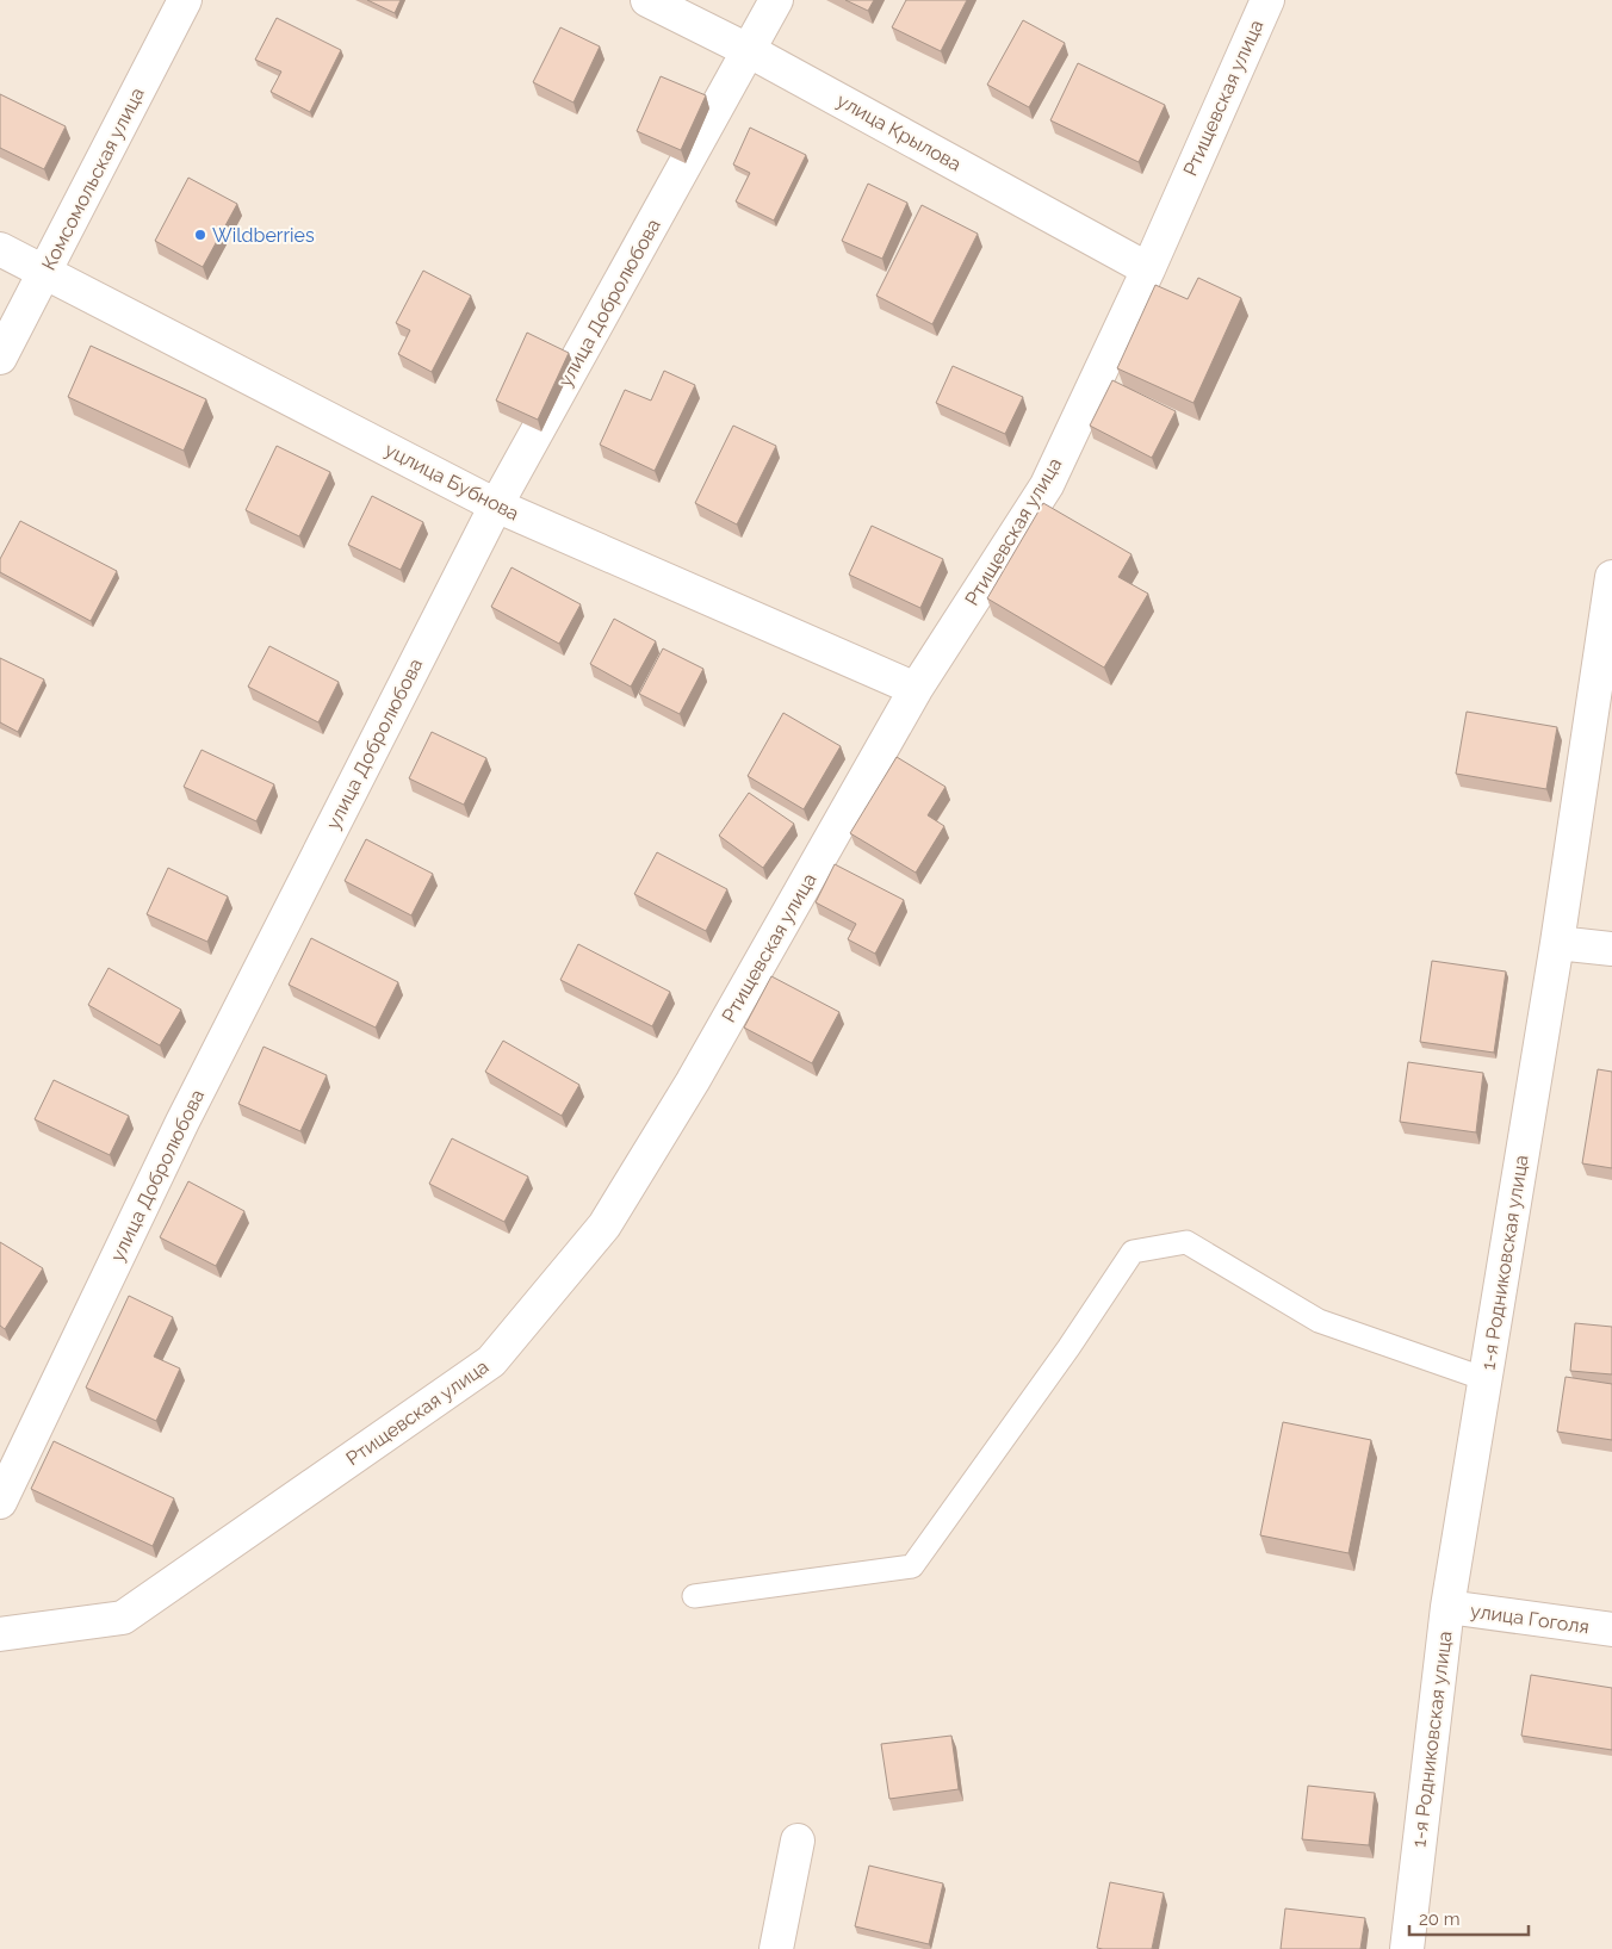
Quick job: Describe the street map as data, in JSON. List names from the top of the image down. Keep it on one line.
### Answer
{"streets":{"street":["Ртищевская улица","улица Крылова","Комсомольская улица","улица Добролюбова","уцлица Бубнова","1-я Родниковская улица","улица Гоголя"]},"crossings":[["Ртищевская улица","улица Крылова"],["Ртищевская улица","уцлица Бубнова"],["улица Крылова","улица Добролюбова"],["Комсомольская улица","уцлица Бубнова"],["улица Добролюбова","уцлица Бубнова"],["1-я Родниковская улица","улица Гоголя"]],"places":["Wildberries"],"scale_bar":"20 m"}
